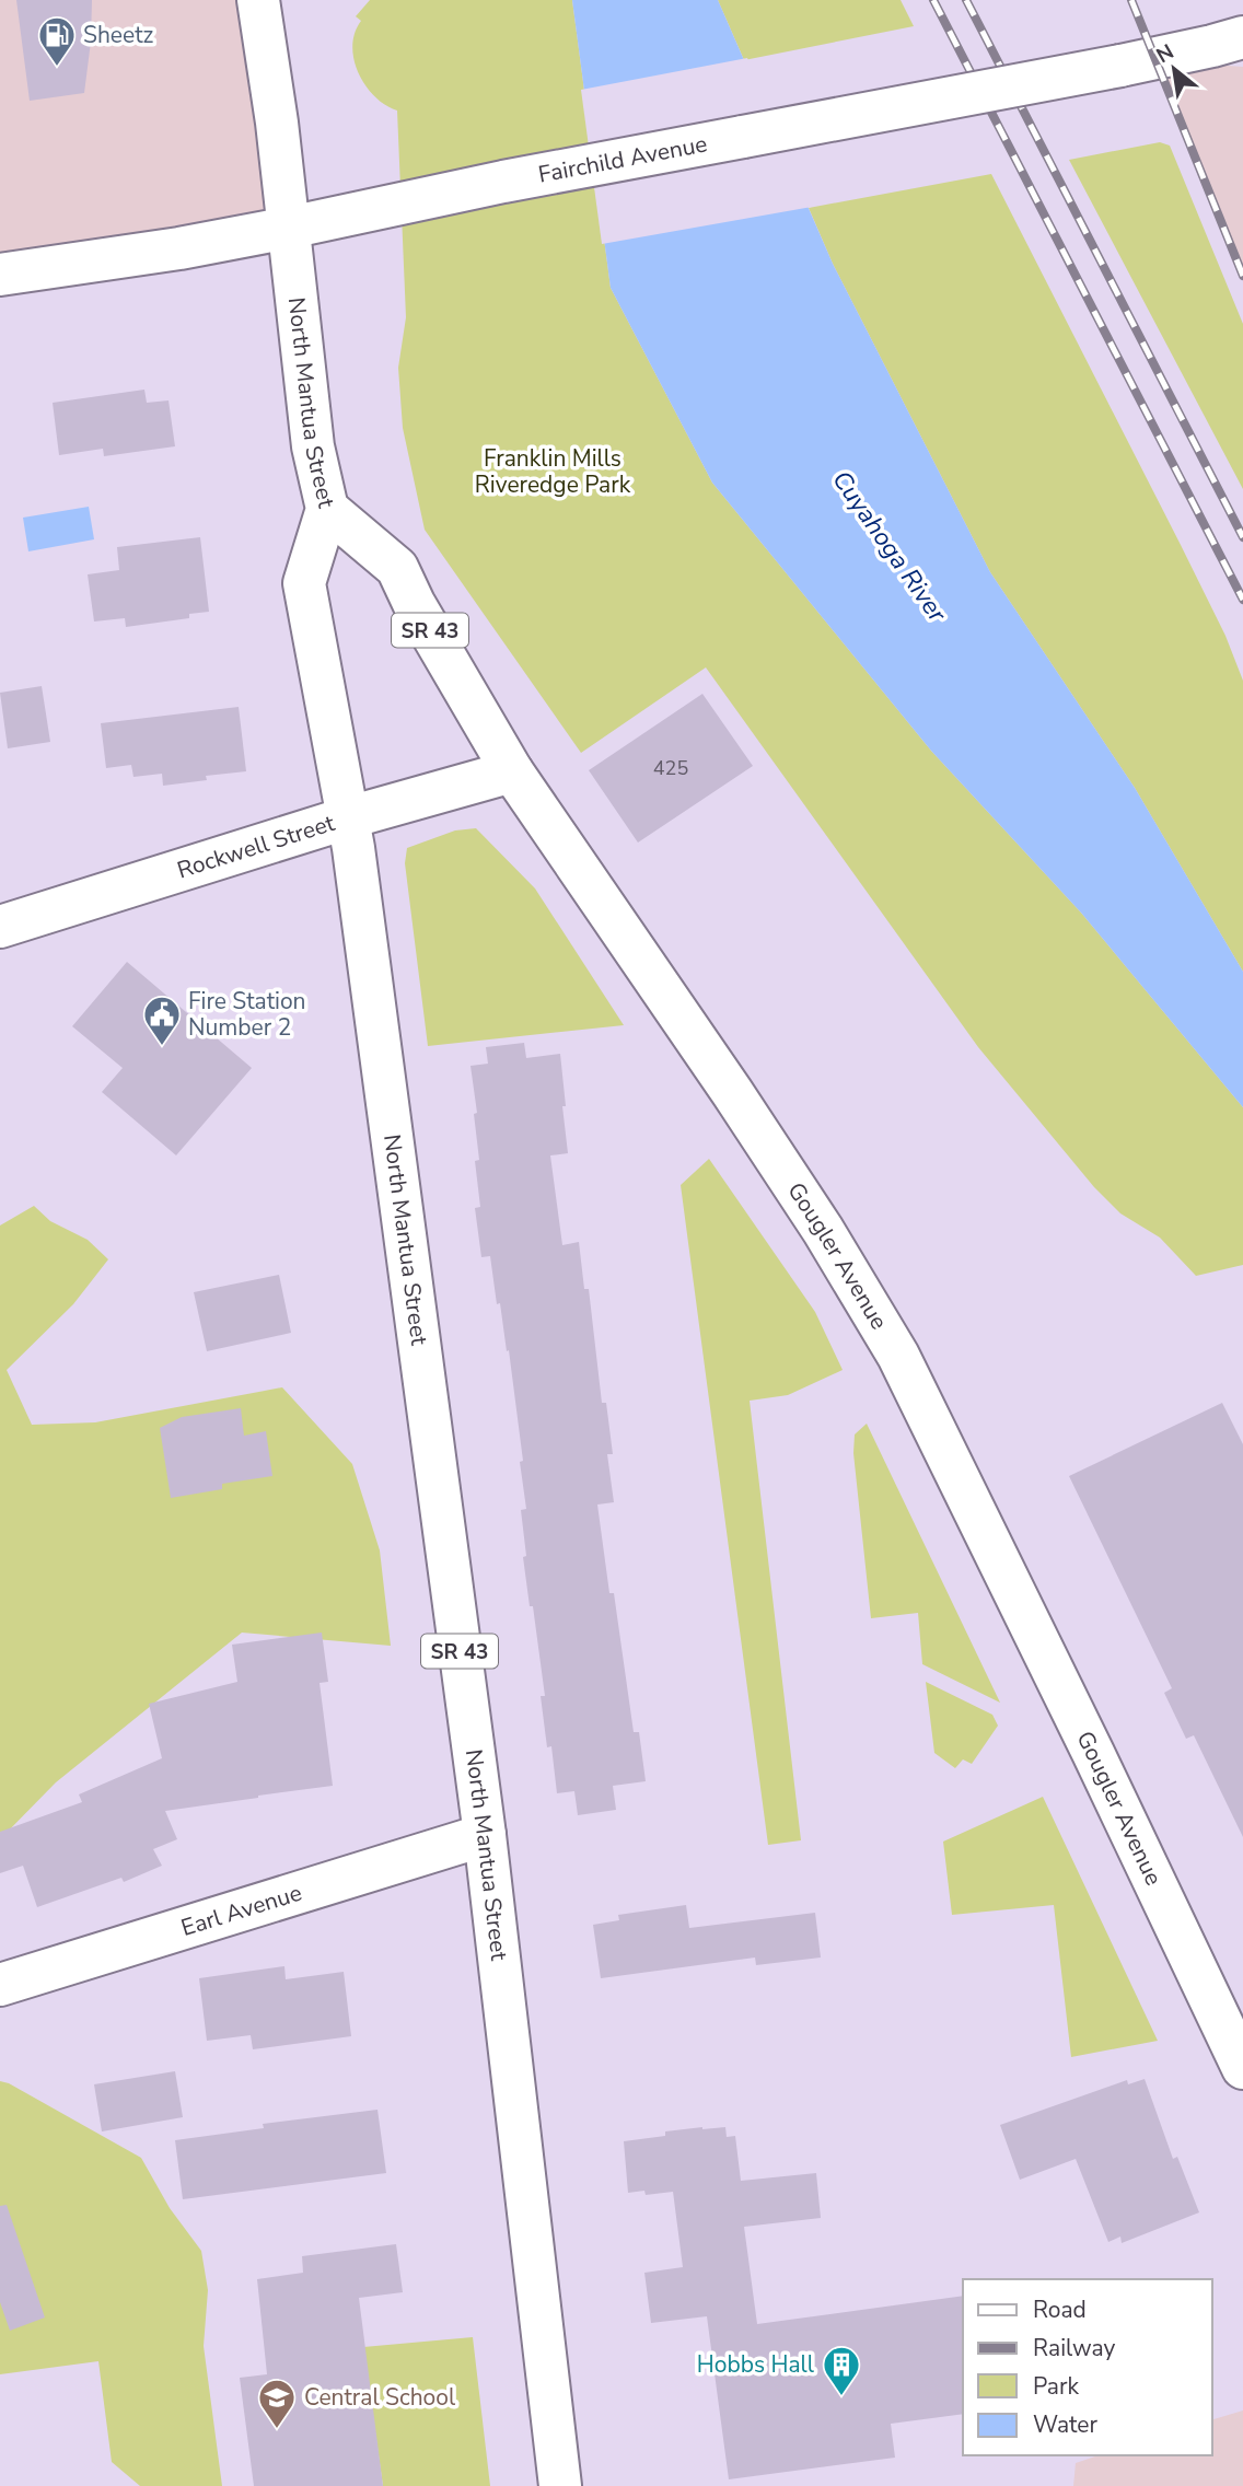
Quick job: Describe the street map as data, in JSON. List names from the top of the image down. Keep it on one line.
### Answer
{"streets":{"main road":["Fairchild Avenue","North Mantua Street","SR 43","Rockwell Street","Gougler Avenue","Earl Avenue"]},"crossings":[["Fairchild Avenue","North Mantua Street"],["North Mantua Street","Rockwell Street"],["North Mantua Street","Gougler Avenue"],["North Mantua Street","Earl Avenue"],["Rockwell Street","Gougler Avenue"]],"water":["Cuyahoga River"],"parks":["Franklin Mills Riveredge Park"],"places":{"fuel station":["Sheetz"],"public building":["Fire Station Number 2"],"building":["Hobbs Hall"],"school or university":["Central School"]},"house_numbers":["425"],"legend":["Road","Railway","Park","Water"],"north":"top left"}
